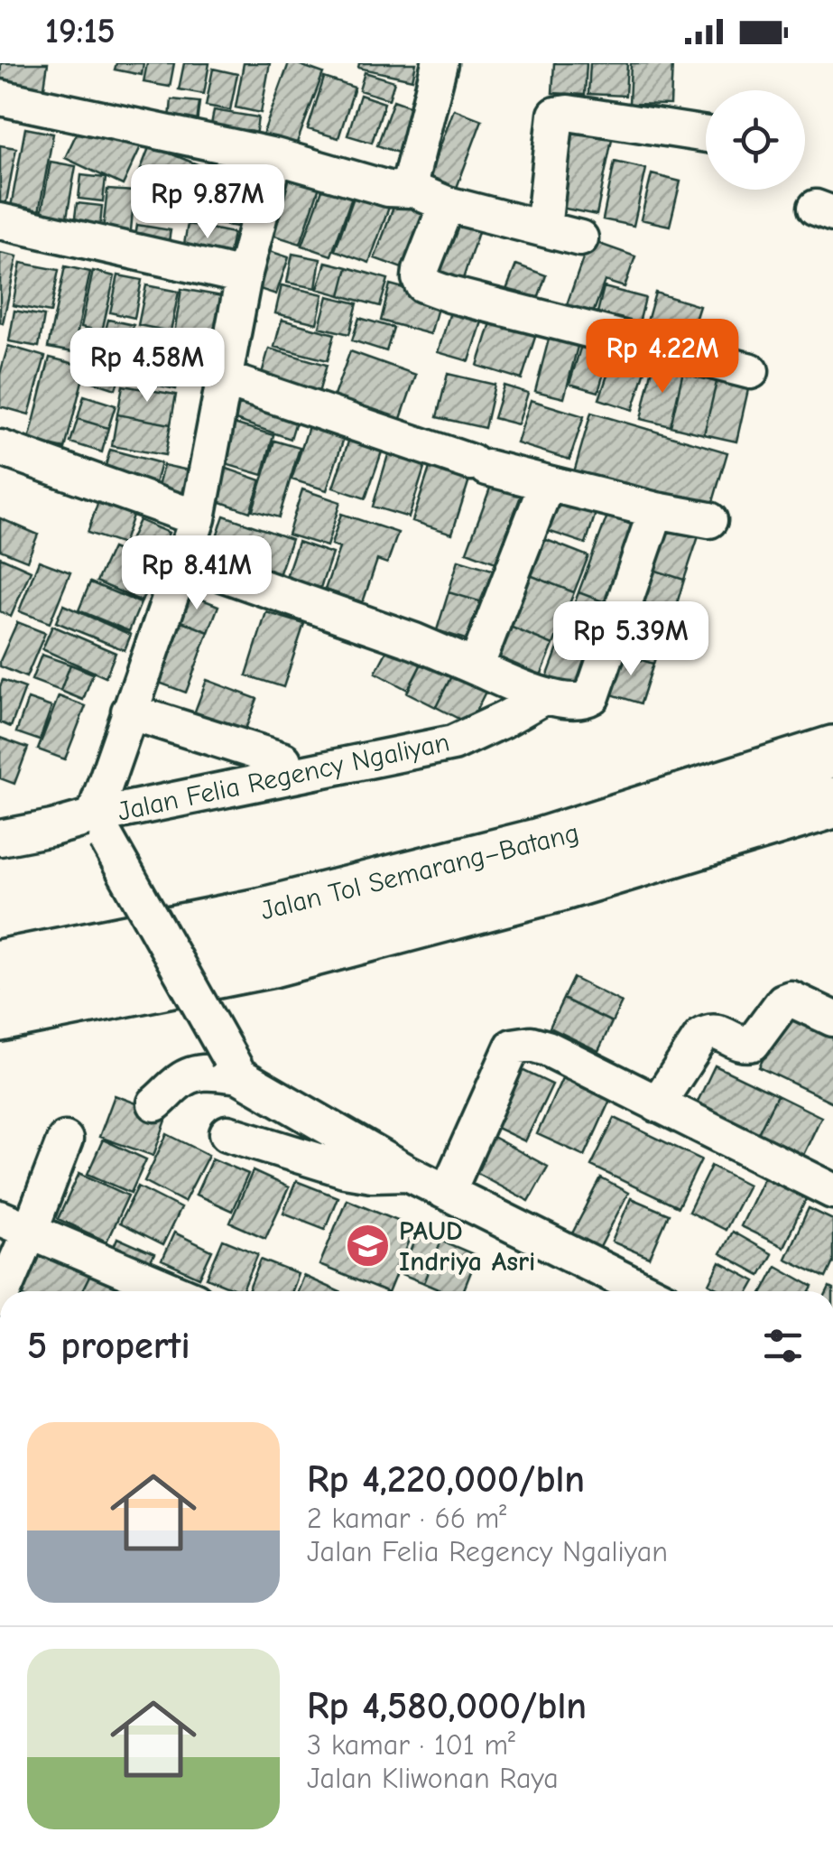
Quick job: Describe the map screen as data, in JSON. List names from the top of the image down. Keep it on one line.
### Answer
{"streets":{"highway":["Jalan Tol Semarang–Batang"],"street":["Jalan Felia Regency Ngaliyan"]},"places":{"school or university":["PAUD Indriya Asri"]},"page":{"status":"19:15","price":["Rp 9.87M","Rp 4.22M","Rp 4.58M","Rp 8.41M","Rp 5.39M"],"heading":"5 properti","list":[{"name":"Rp 4,220,000/bln","note":"2 kamar · 66 m² · Jalan Felia Regency Ngaliyan"},{"name":"Rp 4,580,000/bln","note":"3 kamar · 101 m² · Jalan Kliwonan Raya"}]}}
